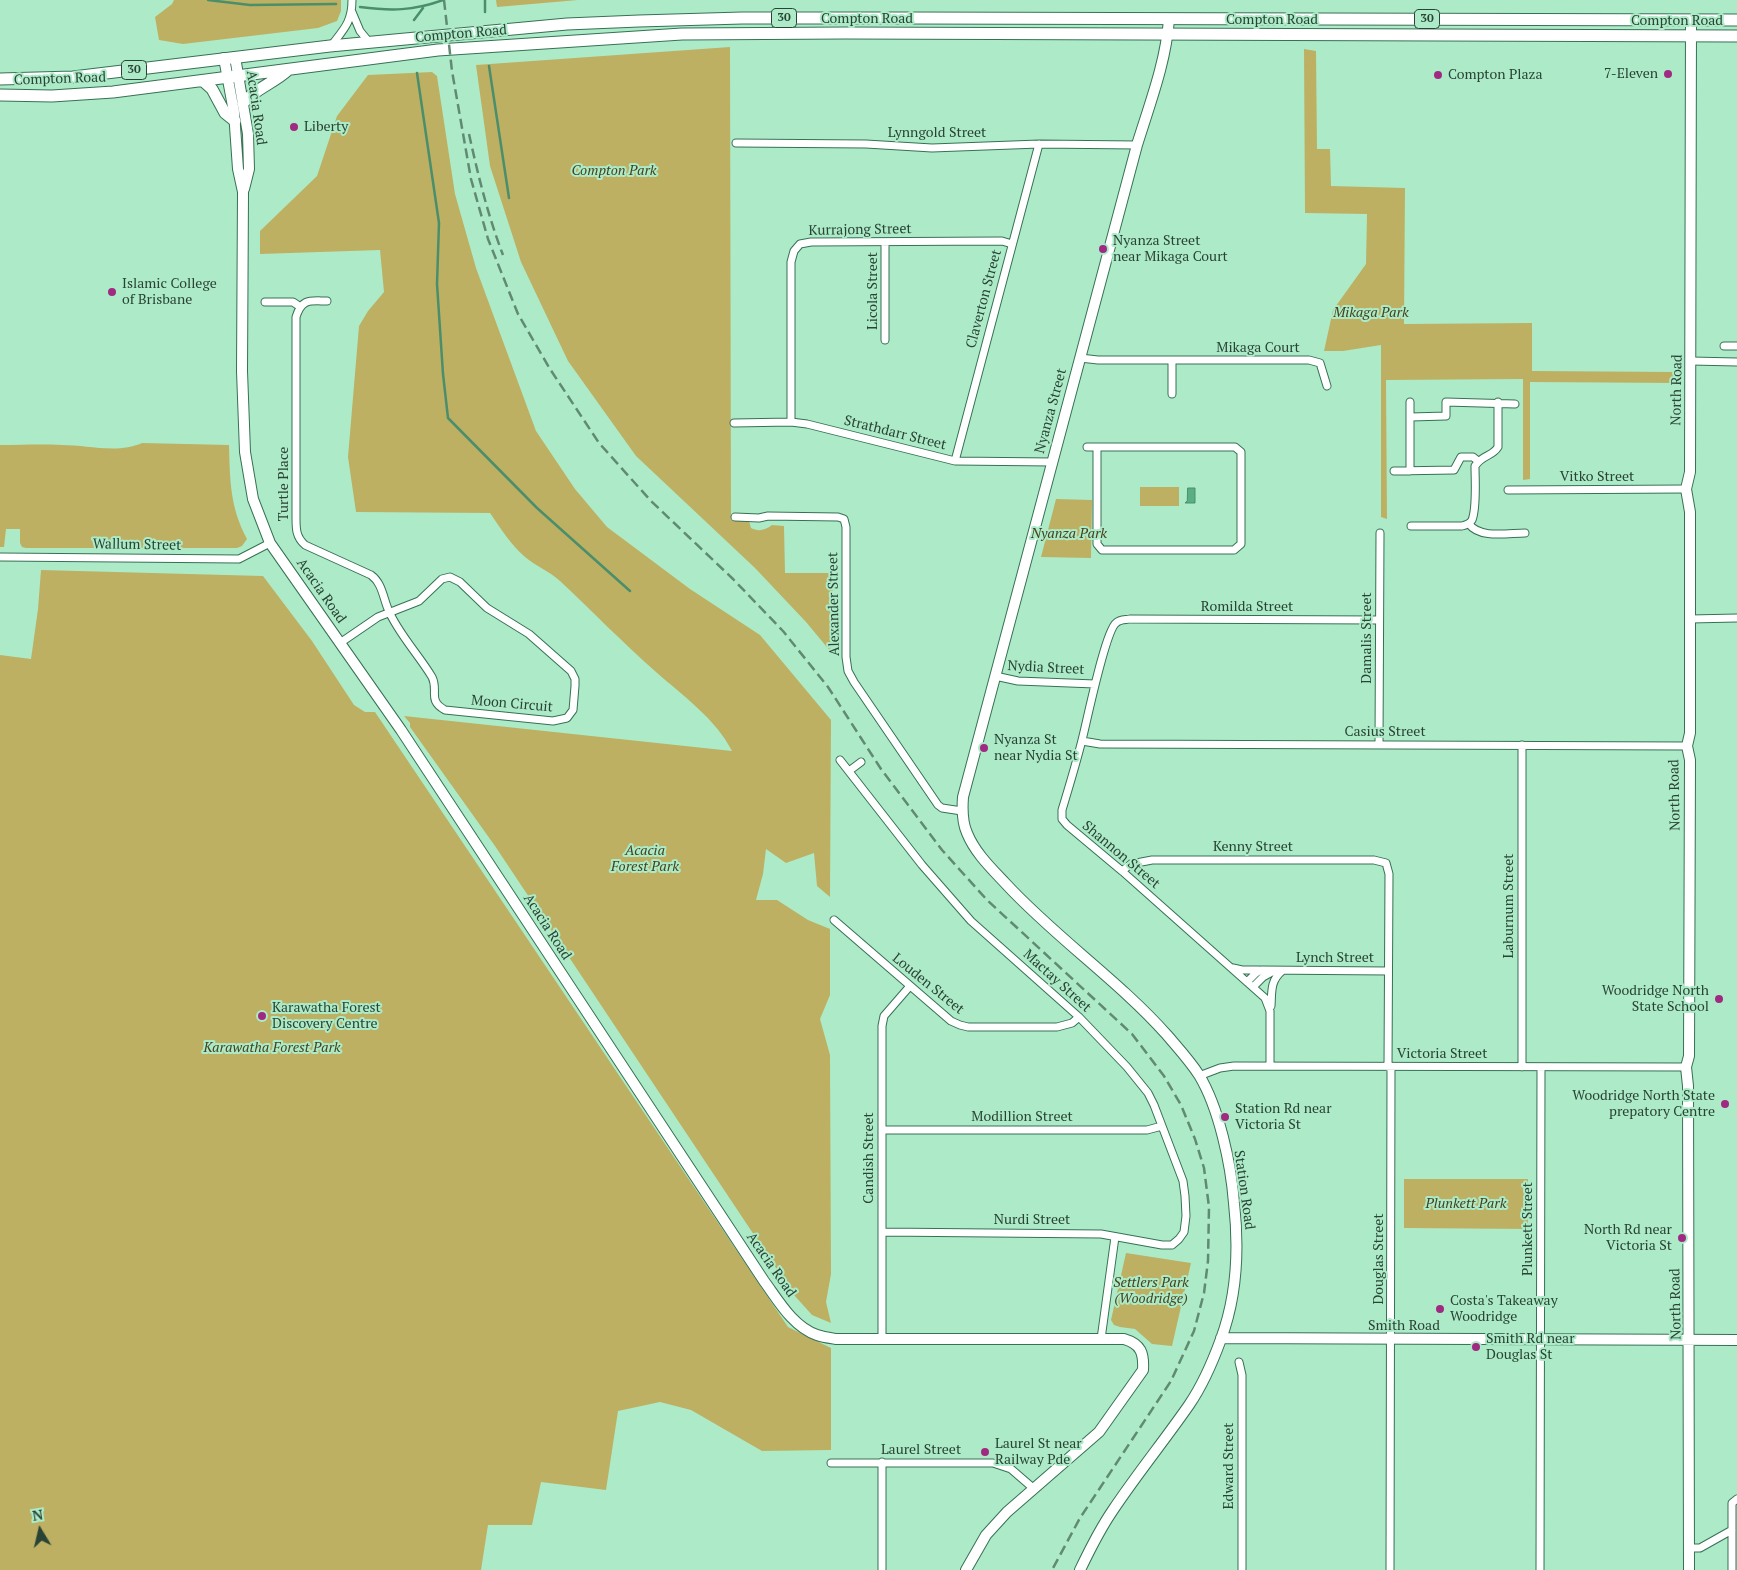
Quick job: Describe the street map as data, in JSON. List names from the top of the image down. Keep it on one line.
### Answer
{"streets":{"main road":["30","Compton Road"],"street":["Acacia Road","Lynngold Street","Kurrajong Street","Licola Street","Claverton Street","Mikaga Court","North Road","Nyanza Street","Strathdarr Street","Vitko Street","Turtle Place","Wallum Street","Alexander Street","Romilda Street","Damalis Street","Nydia Street","Moon Circuit","Casius Street","Kenny Street","Shannon Street","Laburnum Street","Lynch Street","Mactay Street","Louden Street","Victoria Street","Modillion Street","Candish Street","Station Road","Nurdi Street","Plunkett Street","Douglas Street","Smith Road","Laurel Street","Edward Street"]},"crossings":[["Compton Road","Acacia Road"],["Compton Road","North Road"],["Compton Road","Nyanza Street"],["Acacia Road","Wallum Street"],["Acacia Road","Moon Circuit"],["Acacia Road","Candish Street"],["Acacia Road","Laurel Street"],["Lynngold Street","Claverton Street"],["Lynngold Street","Nyanza Street"],["Kurrajong Street","Licola Street"],["Kurrajong Street","Claverton Street"],["Kurrajong Street","Strathdarr Street"],["Claverton Street","Strathdarr Street"],["Mikaga Court","Nyanza Street"],["North Road","Vitko Street"],["North Road","Casius Street"],["North Road","Victoria Street"],["North Road","Smith Road"],["Nyanza Street","Strathdarr Street"],["Nyanza Street","Alexander Street"],["Nyanza Street","Nydia Street"],["Nyanza Street","Station Road"],["Turtle Place","Moon Circuit"],["Alexander Street","Station Road"],["Romilda Street","Damalis Street"],["Romilda Street","Shannon Street"],["Damalis Street","Casius Street"],["Nydia Street","Shannon Street"],["Casius Street","Shannon Street"],["Casius Street","Laburnum Street"],["Kenny Street","Shannon Street"],["Kenny Street","Douglas Street"],["Shannon Street","Lynch Street"],["Shannon Street","Victoria Street"],["Laburnum Street","Victoria Street"],["Lynch Street","Douglas Street"],["Mactay Street","Louden Street"],["Mactay Street","Modillion Street"],["Mactay Street","Nurdi Street"],["Louden Street","Candish Street"],["Victoria Street","Station Road"],["Victoria Street","Plunkett Street"],["Victoria Street","Douglas Street"],["Modillion Street","Candish Street"],["Candish Street","Nurdi Street"],["Station Road","Smith Road"],["Plunkett Street","Smith Road"],["Douglas Street","Smith Road"]],"parks":["Compton Park","Mikaga Park","Nyanza Park","Acacia Forest Park","Karawatha Forest Park","Plunkett Park","Settlers Park (Woodridge)"],"places":["7-Eleven","Compton Plaza","Liberty","Nyanza Street near Mikaga Court","Islamic College of Brisbane","Nyanza St near Nydia St","Woodridge North State School","Karawatha Forest Discovery Centre","Woodridge North State prepatory Centre","Station Rd near Victoria St","North Rd near Victoria St","Costa's Takeaway Woodridge","Smith Rd near Douglas St","Laurel St near Railway Pde"],"north":"top"}
